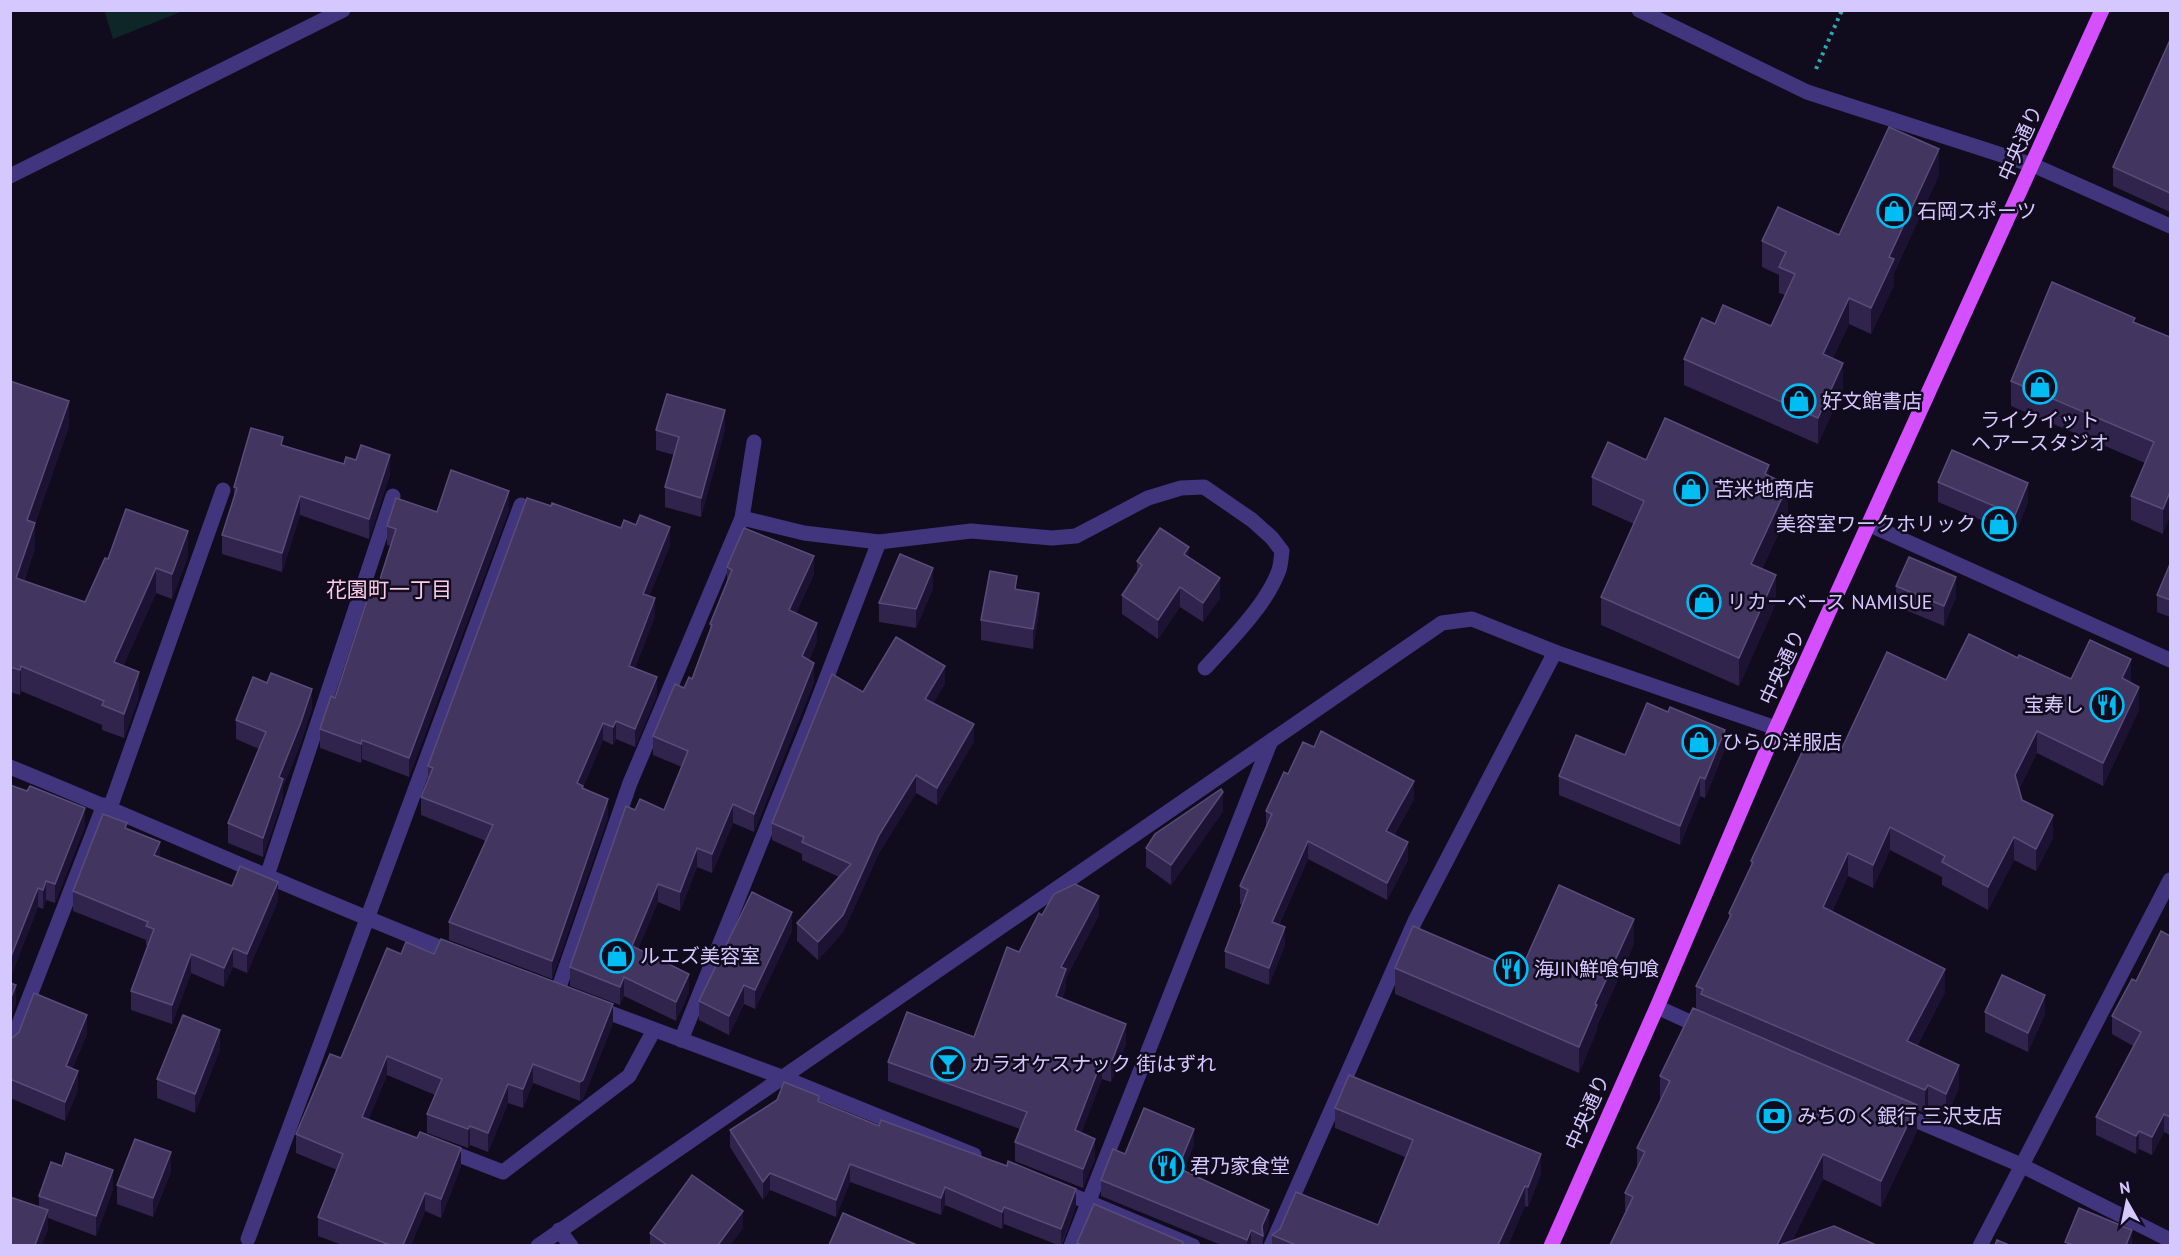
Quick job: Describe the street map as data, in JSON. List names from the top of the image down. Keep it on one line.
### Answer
{"streets":{"main road":["中央通り"]},"districts":["花園町一丁目"],"places":{"shop":["石岡スポーツ","ライクイット ヘアースタジオ","好文館書店","苫米地商店","美容室ワークホリック","リカーベース NAMISUE","ひらの洋服店","ルエズ美容室"],"restaurant":["宝寿し","海JIN鮮喰旬喰","君乃家食堂"],"bar":["カラオケスナック 街はずれ"],"bank":["みちのく銀行 三沢支店"]},"north":"top"}
